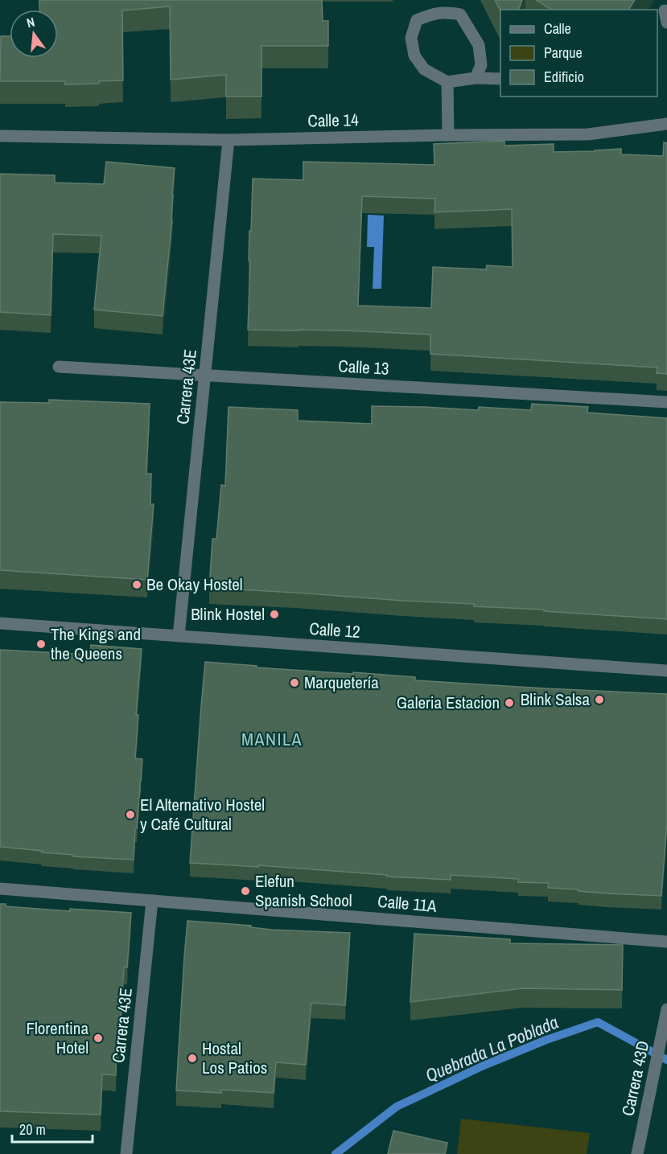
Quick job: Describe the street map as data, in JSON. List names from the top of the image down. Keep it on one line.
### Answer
{"streets":{"street":["Calle 14","Calle 13","Carrera 43E","Calle 12","Calle 11A","Carrera 43D"]},"crossings":[["Calle 14","Carrera 43E"],["Calle 13","Carrera 43E"],["Carrera 43E","Calle 12"],["Carrera 43E","Calle 11A"]],"districts":["MANILA"],"water":["Quebrada La Poblada"],"places":["Be Okay Hostel","Blink Hostel","The Kings and the Queens","Marquetería","Blink Salsa","Galeria Estacion","El Alternativo Hostel y Café Cultural","Elefun Spanish School","Florentina Hotel","Hostal Los Patios"],"legend":["Calle","Parque","Edificio"],"scale_bar":"20 m","north":"top"}
